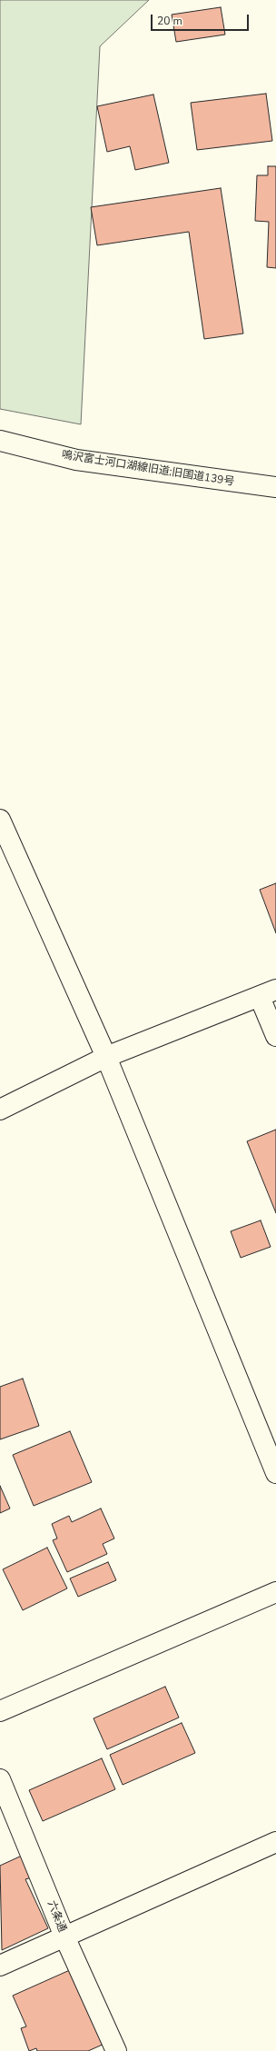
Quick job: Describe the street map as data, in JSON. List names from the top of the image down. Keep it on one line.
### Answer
{"streets":{"street":["鳴沢富士河口湖線旧道;旧国道139号","六条通"]},"scale_bar":"20 m"}
